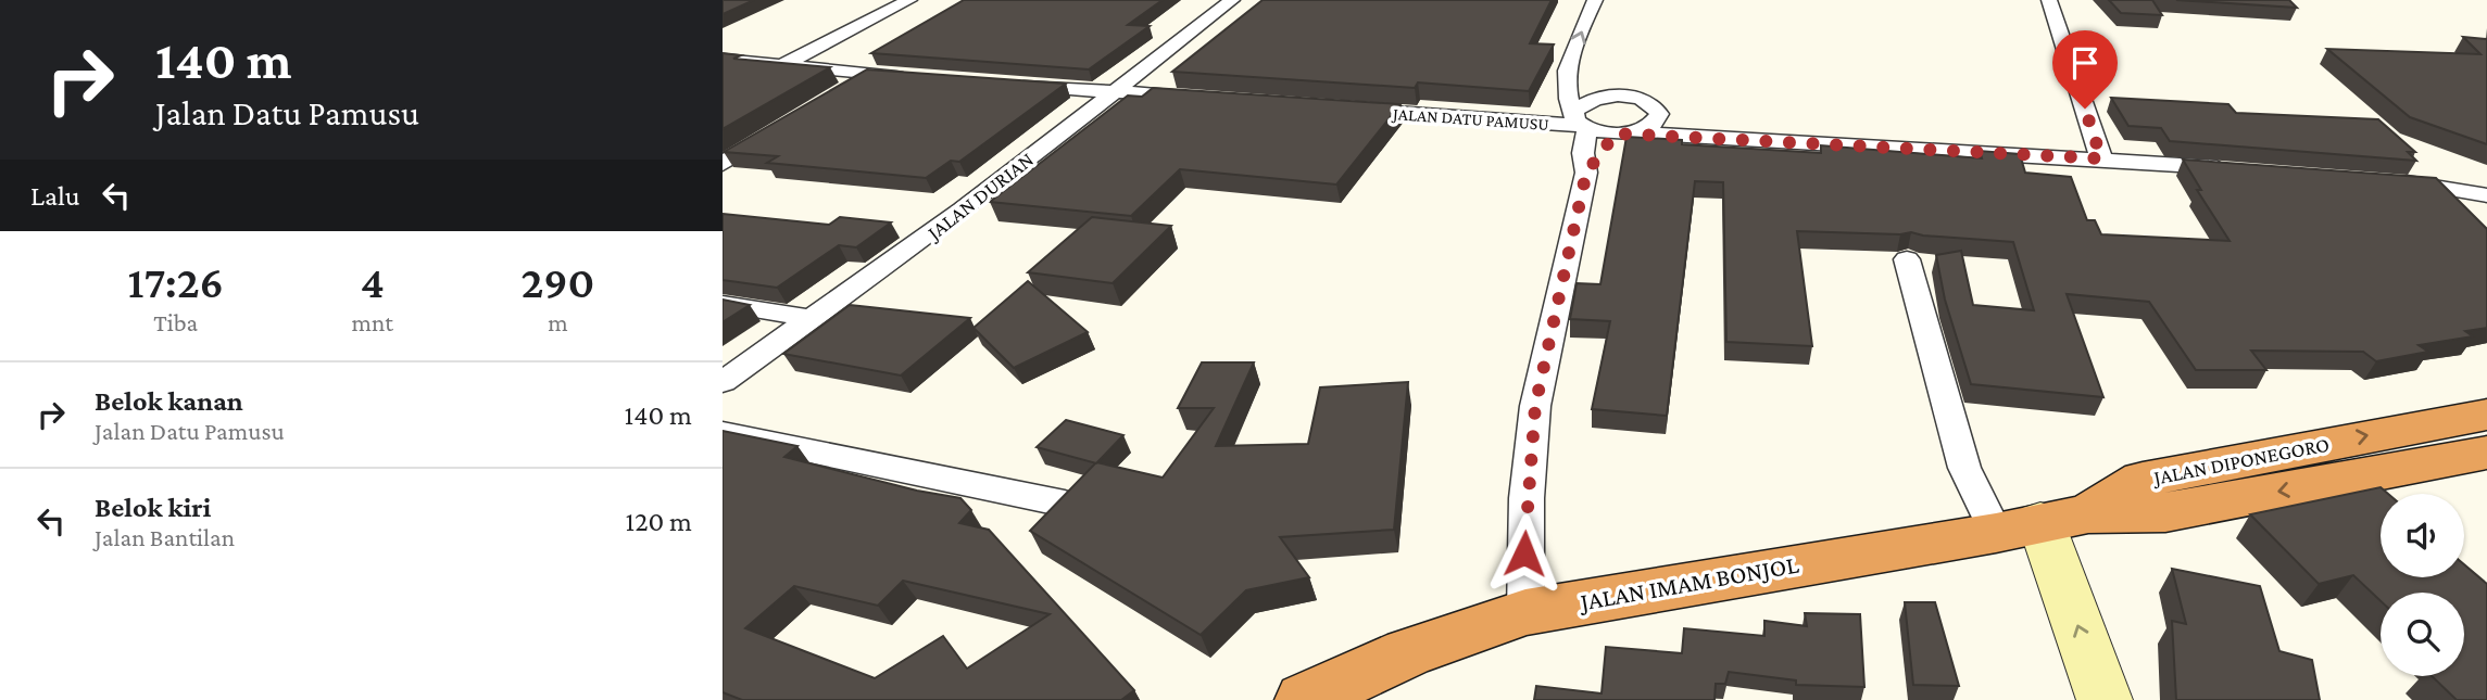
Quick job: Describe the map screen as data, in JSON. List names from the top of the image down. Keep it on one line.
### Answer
{"streets":{"highway":["JALAN DIPONEGORO","JALAN IMAM BONJOL"],"street":["JALAN DATU PAMUSU","JALAN DURIAN"]},"crossings":[["JALAN DIPONEGORO","JALAN IMAM BONJOL"]],"page":{"turn":["140 m","Jalan Datu Pamusu"],"then":"Lalu","eta":["17:26","Tiba","4","mnt","290","m"],"list":[{"name":"Belok kanan","note":"Jalan Datu Pamusu","value":"140 m"},{"name":"Belok kiri","note":"Jalan Bantilan","value":"120 m"}]}}
